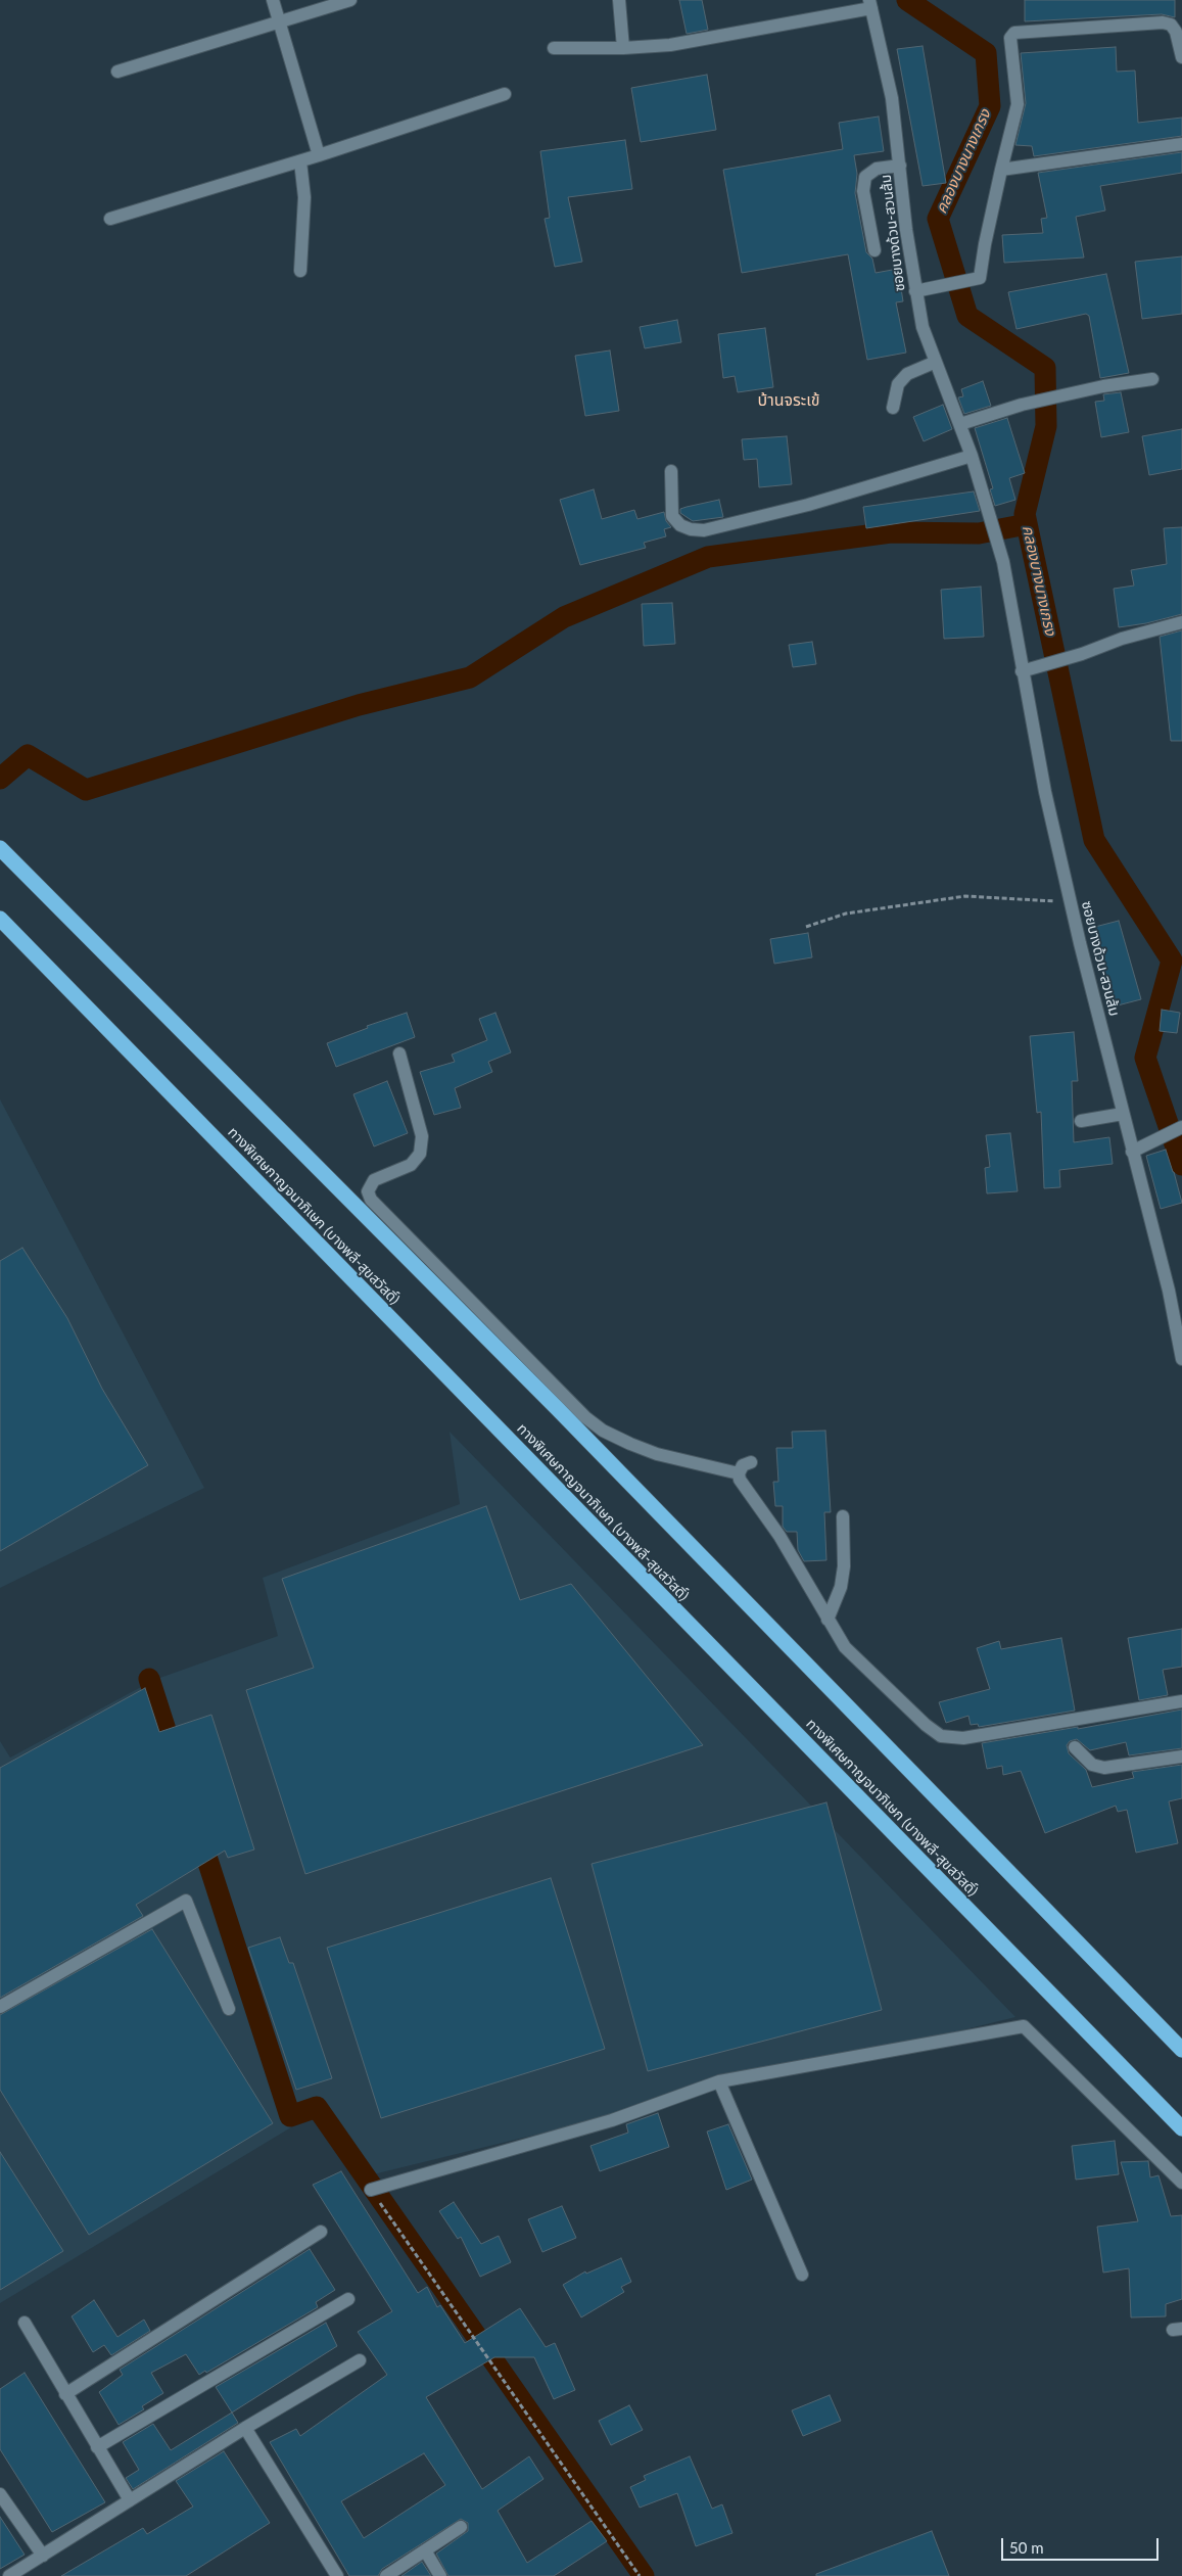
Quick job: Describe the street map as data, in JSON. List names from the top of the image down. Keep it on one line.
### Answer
{"streets":{"highway":["ทางพิเศษกาญจนาภิเษก (บางพลี-สุขสวัสดิ์)"],"street":["ซอยบางด้วน-สวนส้ม"]},"districts":["บ้านจระเข้"],"water":["คลองบางนางเกรง"],"scale_bar":"50 m"}
